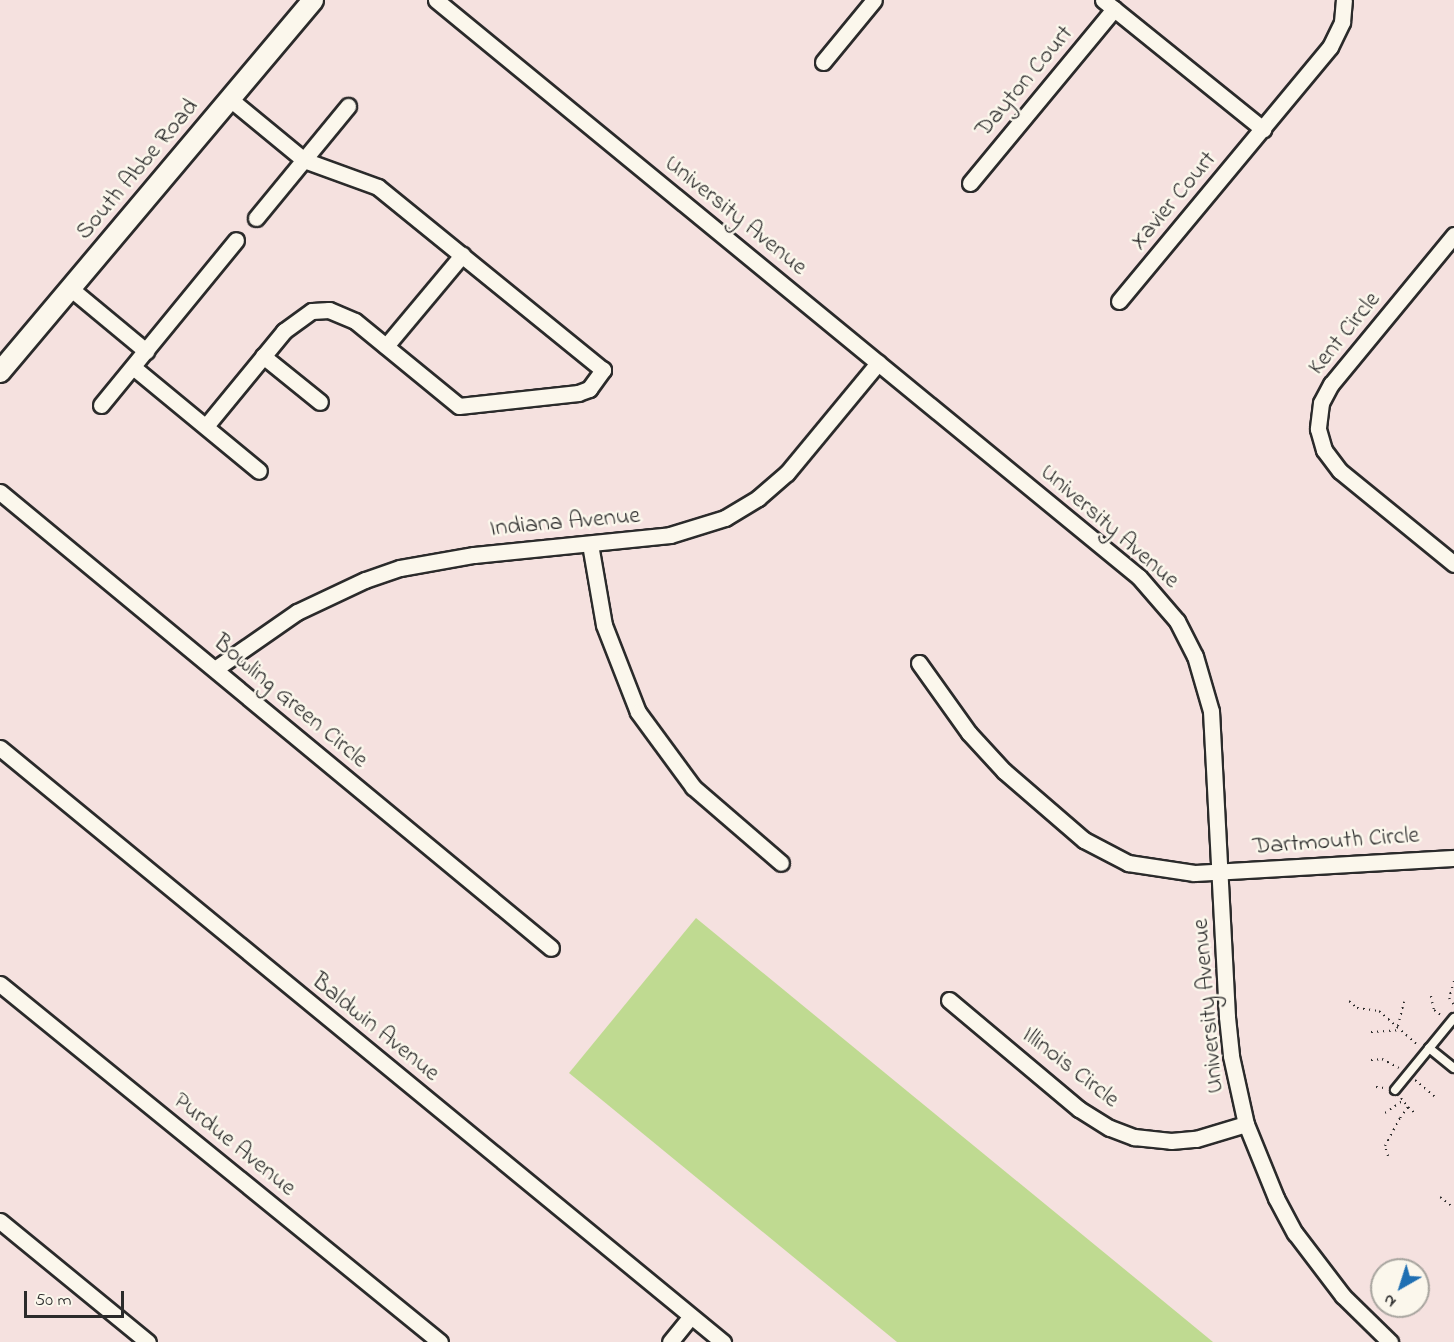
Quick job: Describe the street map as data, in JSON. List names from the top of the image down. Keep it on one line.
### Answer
{"streets":{"street":["Dayton Court","South Abbe Road","Xavier Court","University Avenue","Kent Circle","Indiana Avenue","Bowling Green Circle","Dartmouth Circle","Baldwin Avenue","Illinois Circle","Purdue Avenue"]},"crossings":[["University Avenue","Indiana Avenue"],["University Avenue","Dartmouth Circle"],["University Avenue","Illinois Circle"],["Indiana Avenue","Bowling Green Circle"]],"scale_bar":"50 m","north":"bottom left"}
